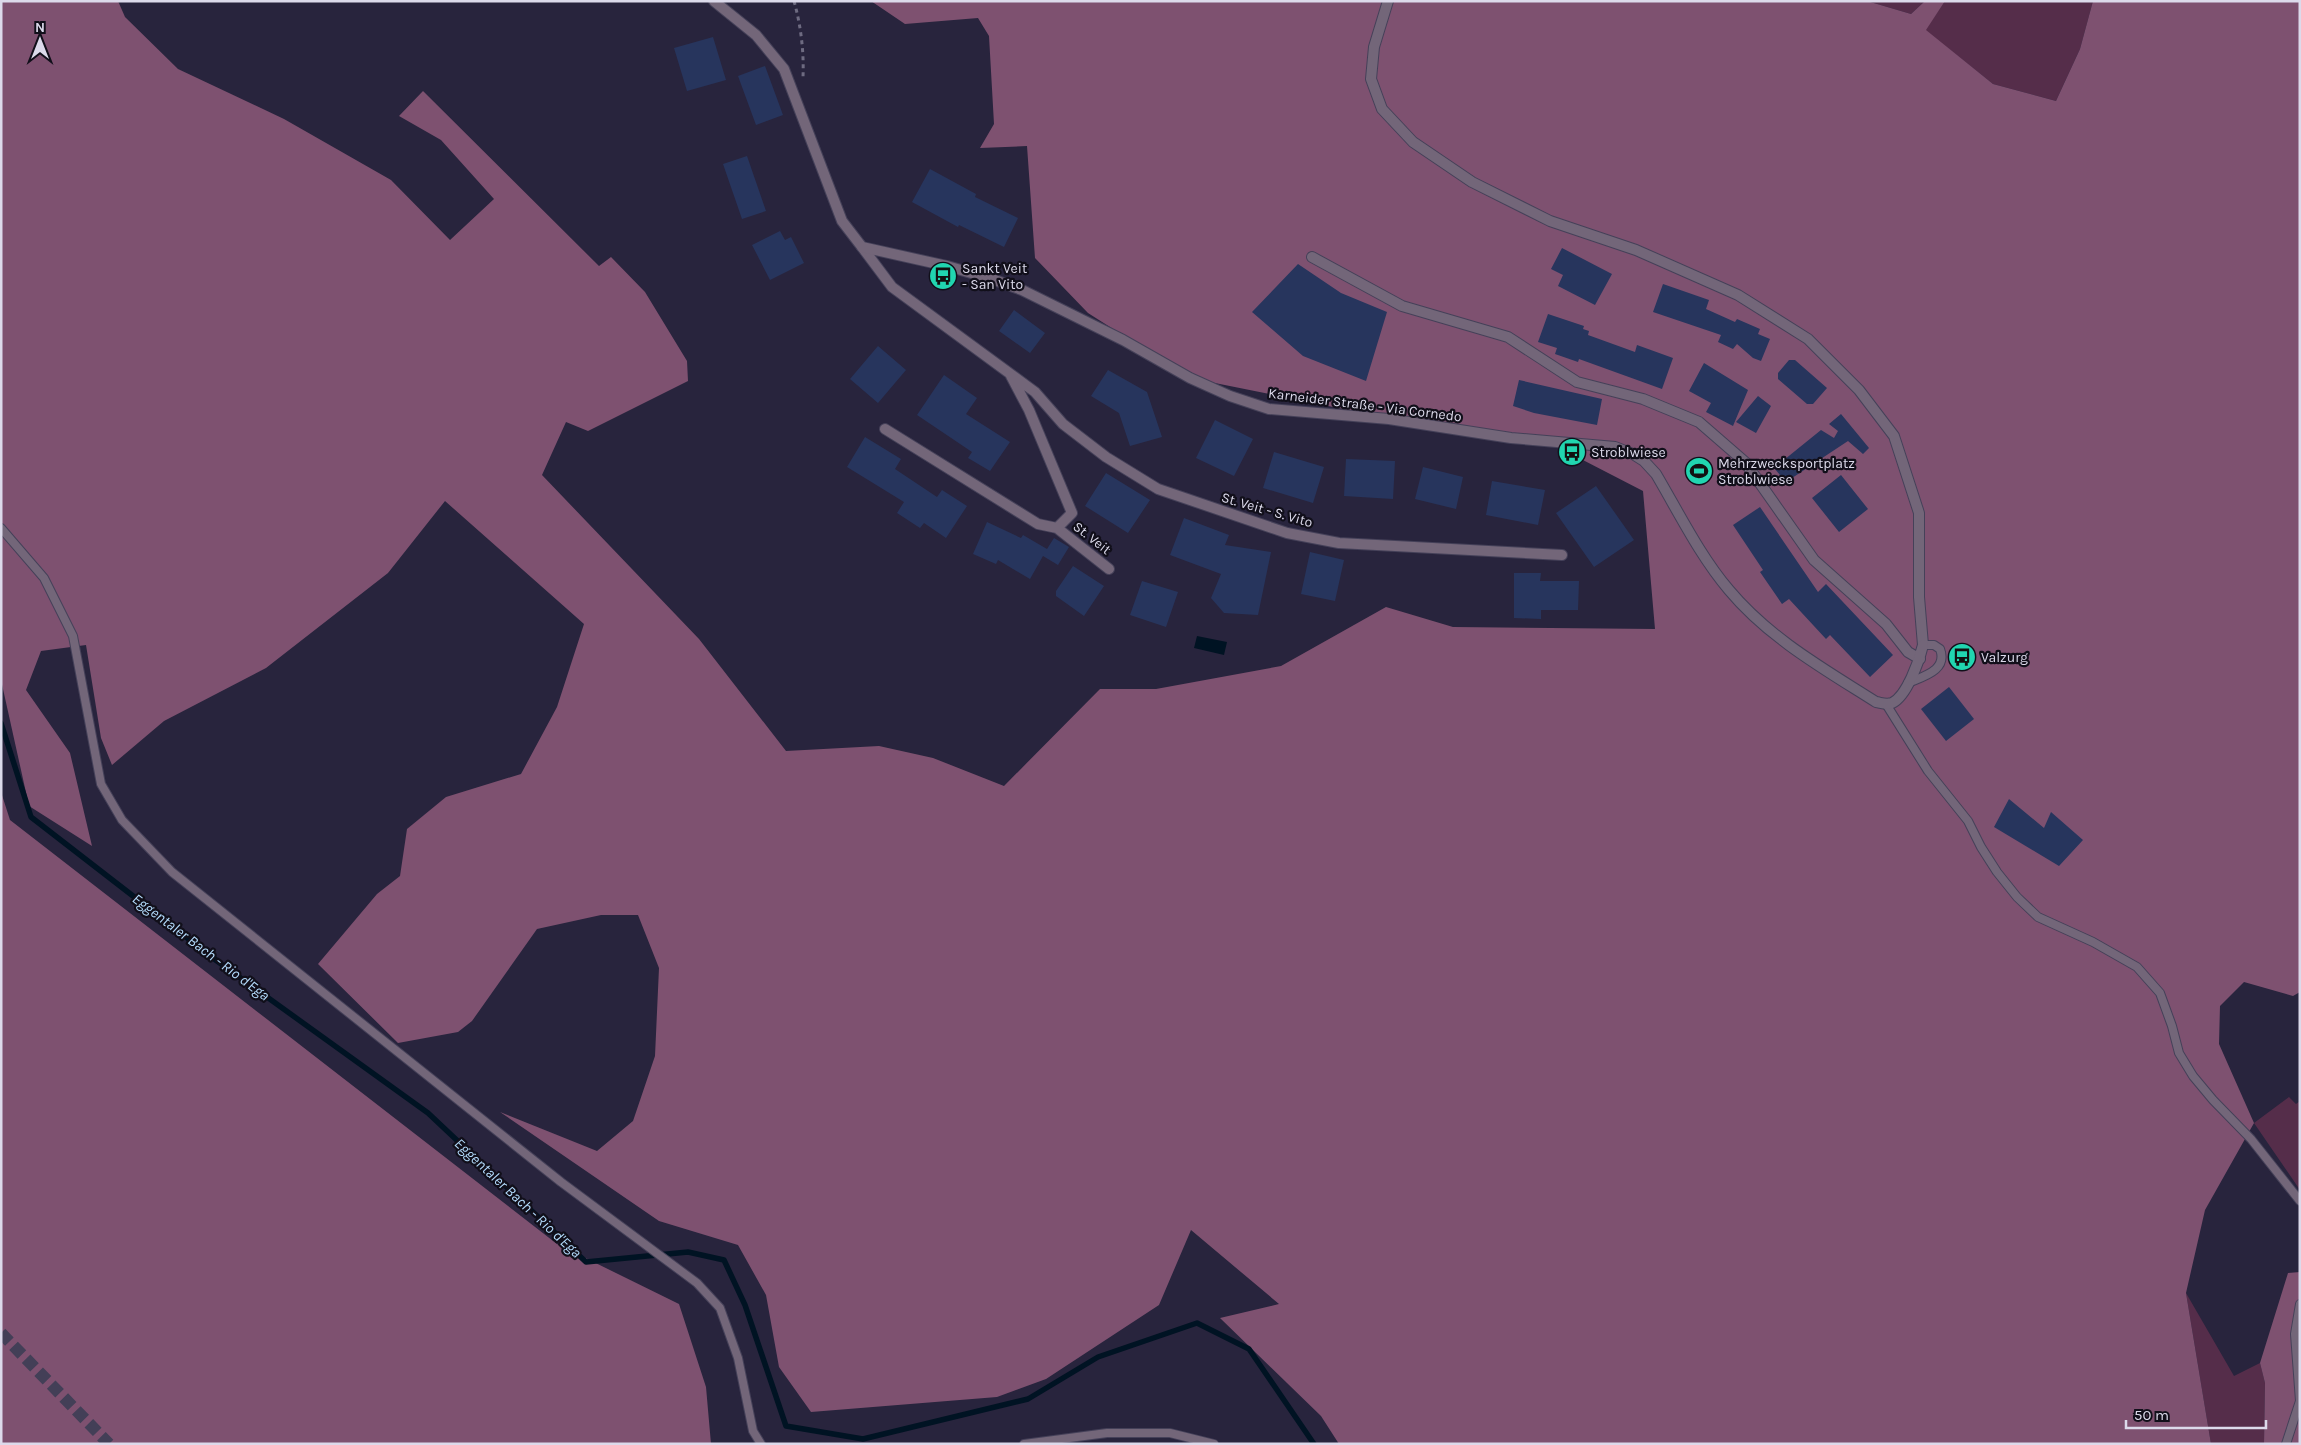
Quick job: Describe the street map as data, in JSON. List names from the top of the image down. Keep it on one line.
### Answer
{"streets":{"street":["Karneider Straße - Via Cornedo","St. Veit - S. Vito","St. Veit"]},"crossings":[["Karneider Straße - Via Cornedo","St. Veit - S. Vito"],["St. Veit - S. Vito","St. Veit"]],"water":["Eggentaler Bach - Rio d'Ega"],"places":{"bus stop":["Sankt Veit - San Vito","Stroblwiese","Valzurg"],"sports":["Mehrzwecksportplatz Stroblwiese"]},"scale_bar":"50 m","north":"top"}
